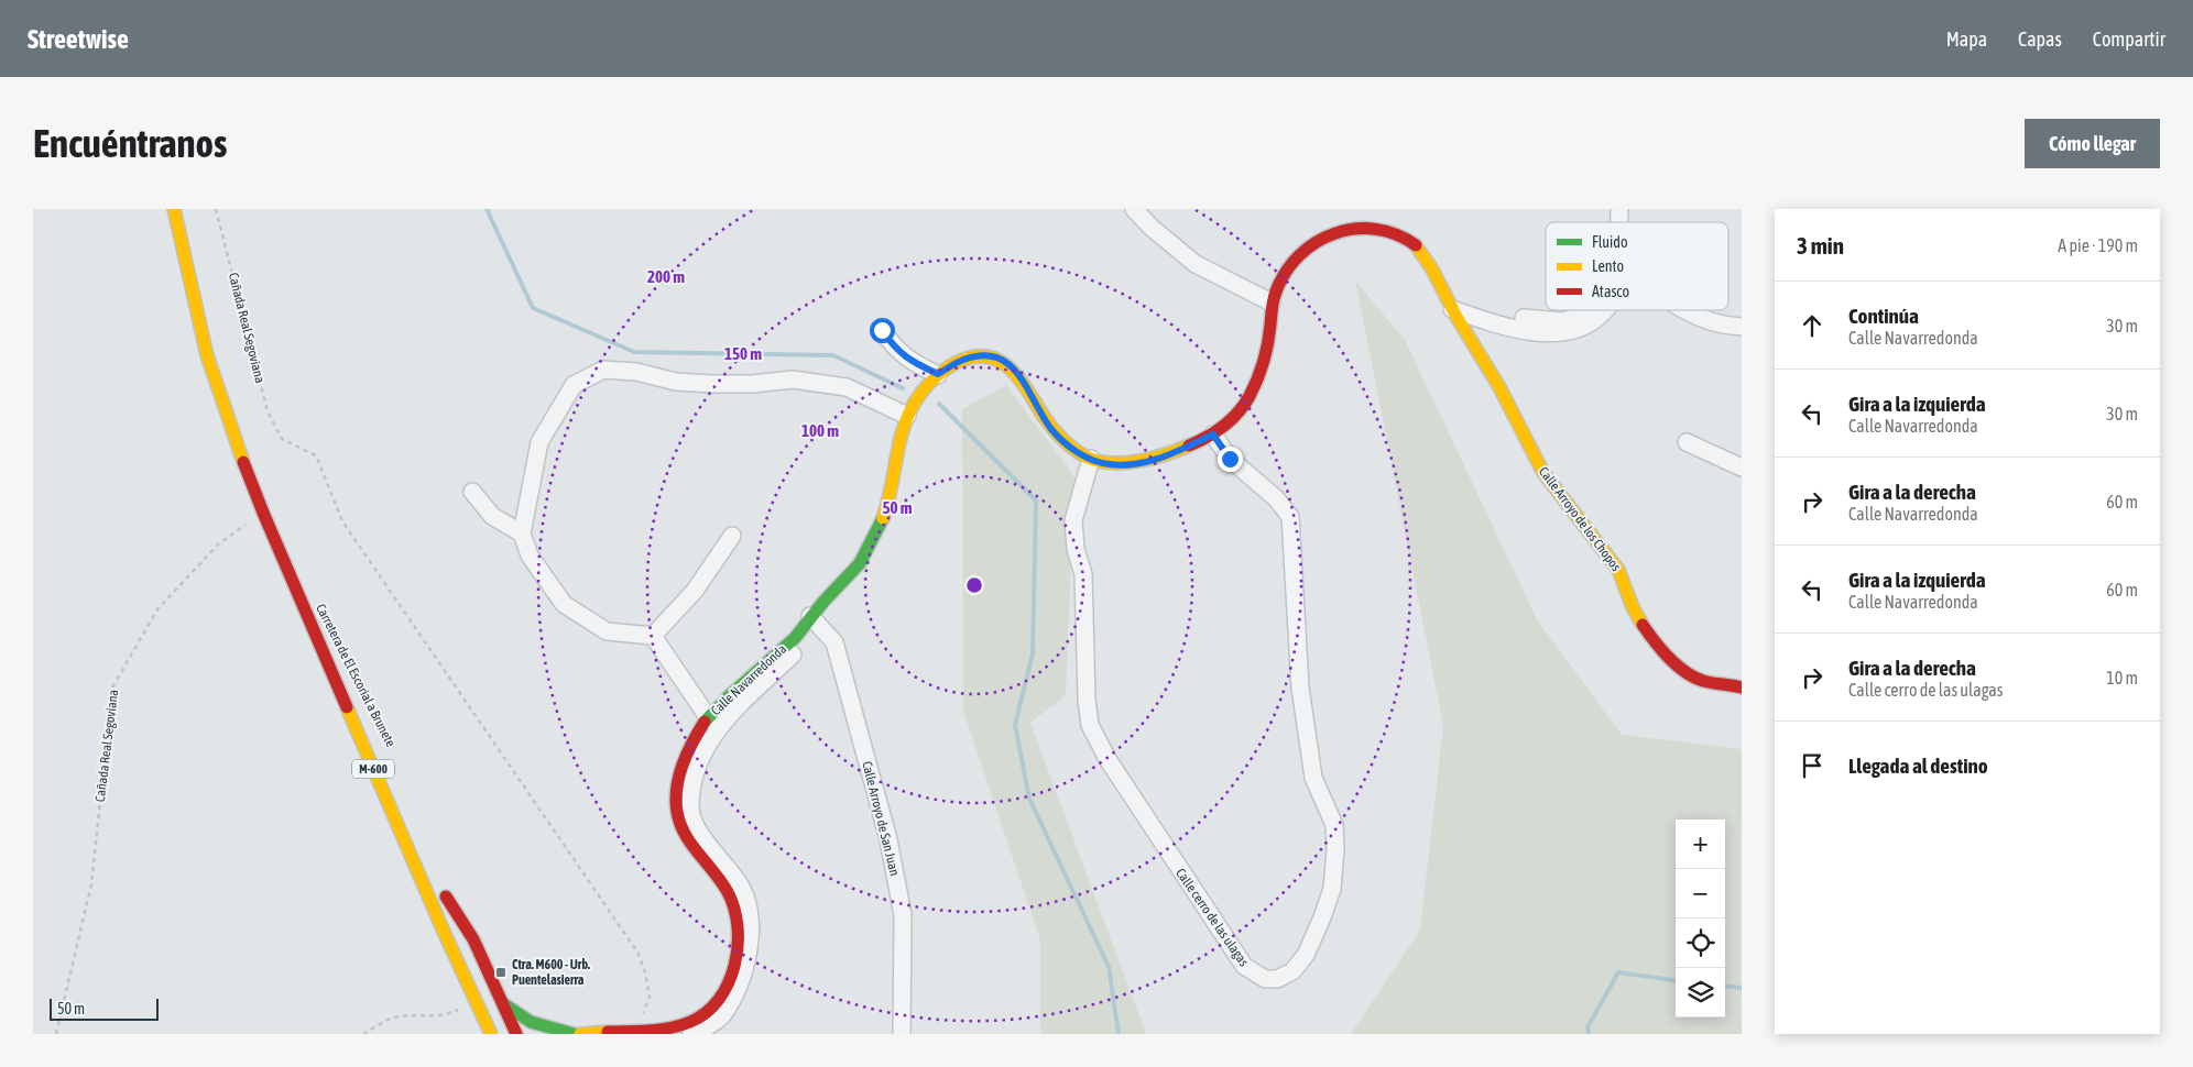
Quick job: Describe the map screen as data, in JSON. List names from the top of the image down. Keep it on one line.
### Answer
{"streets":{"main road":["Calle Arroyo de los Chopos","Carretera de El Escorial a Brunete","Calle Navarredonda","M-600"],"street":["Calle Arroyo de San Juan","Calle cerro de las ulagas"],"path":["Cañada Real Segoviana"]},"crossings":[["Cañada Real Segoviana","Calle Navarredonda"],["Cañada Real Segoviana","M-600"],["Carretera de El Escorial a Brunete","M-600"],["Calle Navarredonda","Calle Arroyo de San Juan"]],"places":{"transit":["Ctra. M600 - Urb. Puentelasierra"]},"legend":["Fluido","Lento","Atasco"],"scale_bar":"50 m","page":{"header":"Streetwise","nav":["Mapa","Capas","Compartir"],"buttons":"Cómo llegar","title":"Encuéntranos","heading":["3 min","A pie · 190 m"],"list":[["Continúa","Calle Navarredonda","30 m"],["Gira a la izquierda","Calle Navarredonda","30 m"],["Gira a la derecha","Calle Navarredonda","60 m"],["Gira a la izquierda","Calle Navarredonda","60 m"],["Gira a la derecha","Calle cerro de las ulagas","10 m"],"Llegada al destino"],"map_buttons":["+","−"],"scale":"50 m"},"rings":["200 m","150 m","100 m","50 m"]}
